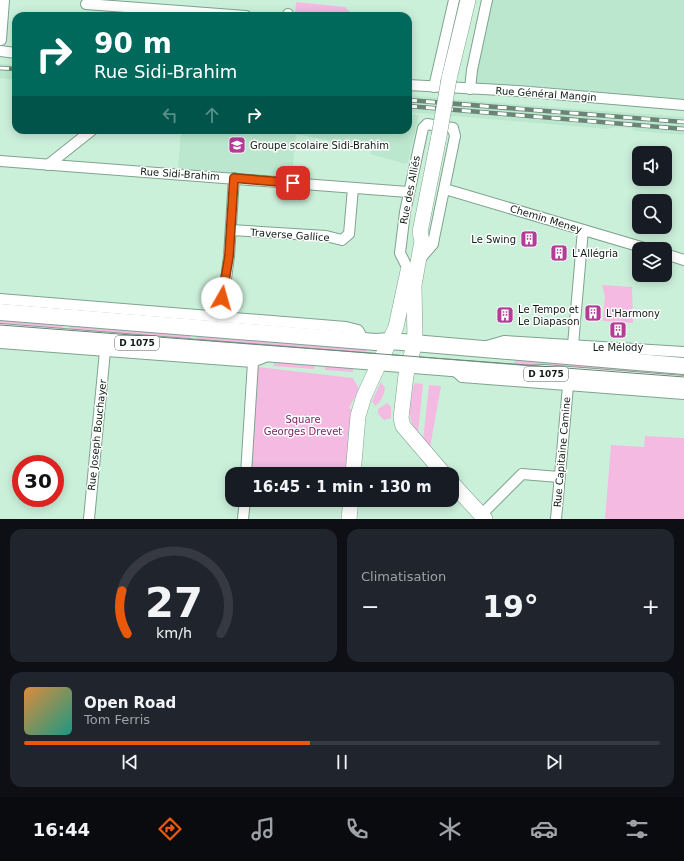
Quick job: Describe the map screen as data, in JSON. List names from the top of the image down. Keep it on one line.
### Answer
{"streets":{"main road":["Rue des Alliés","D 1075"],"street":["Rue Général Mangin","Rue Sidi-Brahim","Chemin Meney","Traverse Gallice","Rue Joseph Bouchayer","Rue Capitaine Camine"]},"crossings":[["Rue Sidi-Brahim","Rue des Alliés"],["Rue Sidi-Brahim","Traverse Gallice"],["Rue des Alliés","Chemin Meney"],["Rue des Alliés","D 1075"]],"parks":["Square Georges Drevet"],"places":{"school or university":["Groupe scolaire Sidi-Brahim"],"building":["Le Swing","L'Allégria","L'Harmony","Le Tempo et Le Diapason","Le Mélody"]},"page":{"turn":["90 m","Rue Sidi-Brahim"],"limit":"30","trip":"16:45 · 1 min · 130 m","tile":"Climatisation","heat":["−","19°","+"],"song":["Open Road","Tom Ferris"],"tabs":"16:44","gauge":["27","km/h"]}}
